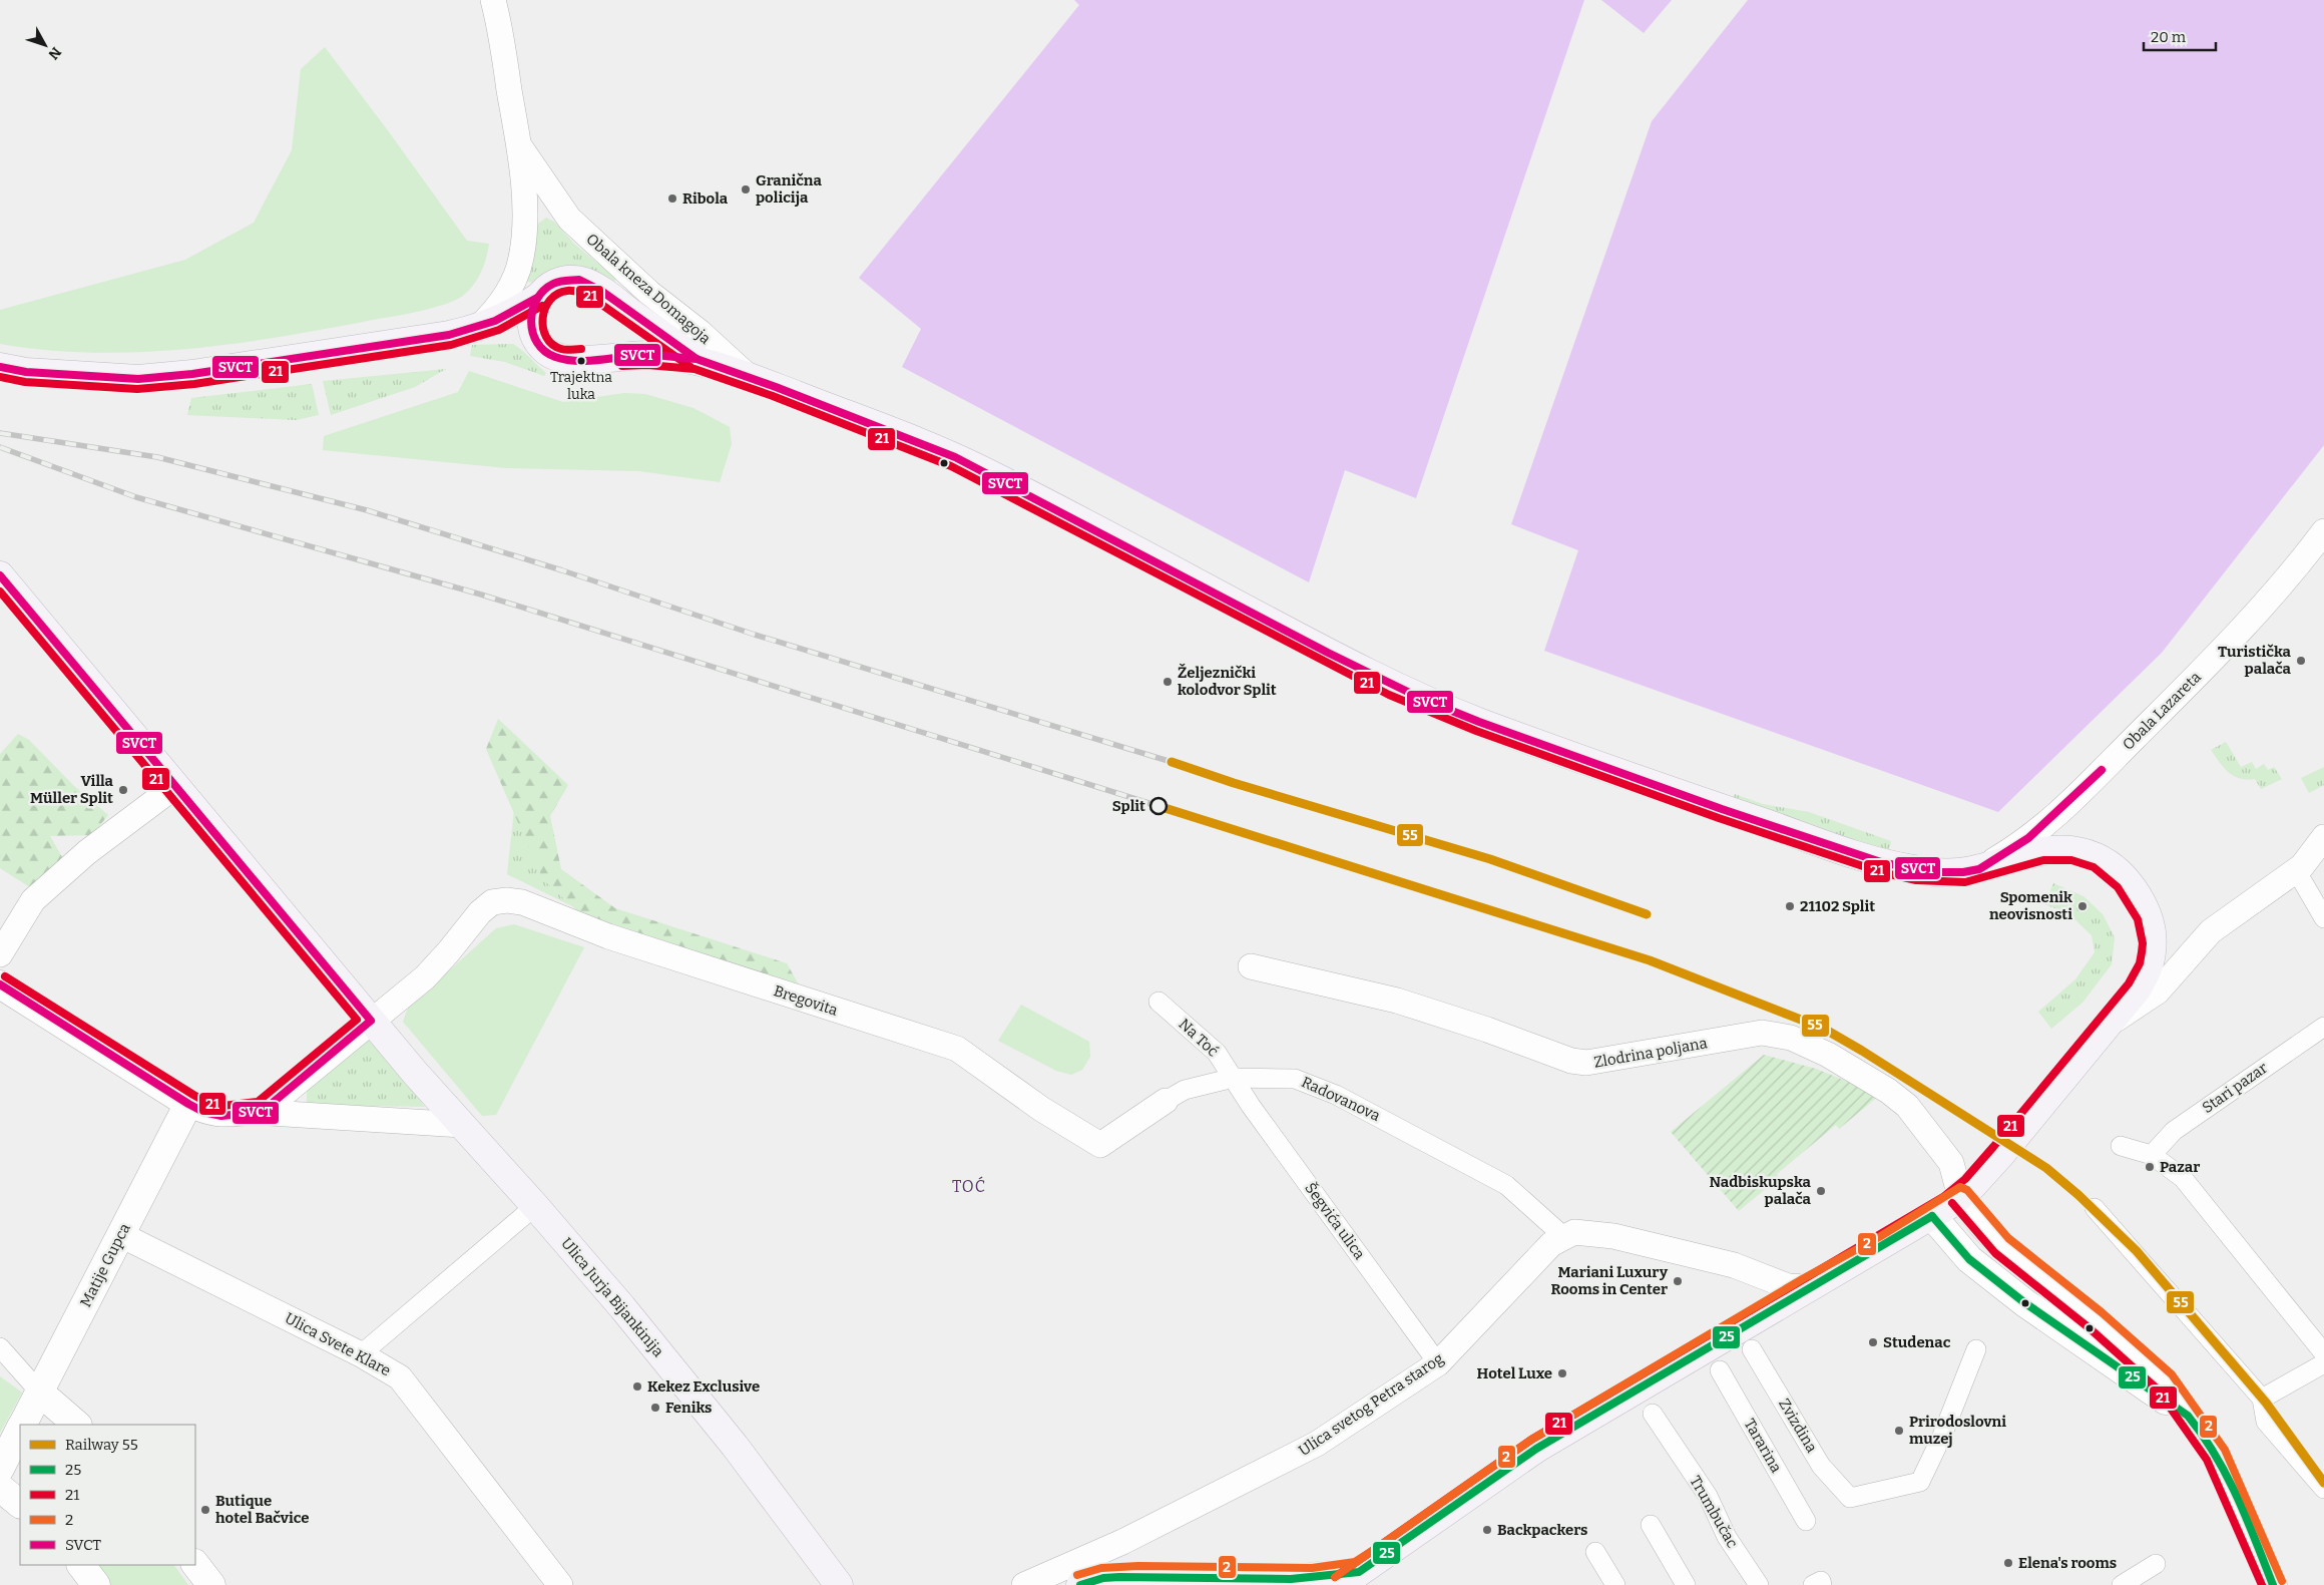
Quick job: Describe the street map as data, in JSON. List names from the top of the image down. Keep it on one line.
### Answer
{"streets":{"main road":["Obala kneza Domagoja","Ulica Jurja Bijankinija"],"street":["Obala Lazareta","Bregovita","Na Toć","Zlodrina poljana","Stari pazar","Radovanova","Šegvića ulica","Matije Gupca","Ulica Svete Klare","Ulica svetog Petra starog","Zvizdina","Tararina","Trumbučac"]},"crossings":[["Obala kneza Domagoja","Obala Lazareta"],["Obala kneza Domagoja","Zlodrina poljana"],["Bregovita","Radovanova"],["Bregovita","Ulica Jurja Bijankinija"],["Na Toć","Radovanova"],["Na Toć","Šegvića ulica"],["Radovanova","Šegvića ulica"],["Radovanova","Ulica svetog Petra starog"],["Šegvića ulica","Ulica svetog Petra starog"],["Matije Gupca","Ulica Svete Klare"]],"districts":["TOĆ"],"places":["Granična policija","Ribola","Trajektna luka","Turistička palača","Željeznički kolodvor Split","Villa Müller Split","Split","21102 Split","Spomenik neovisnosti","Pazar","Nadbiskupska palača","Mariani Luxury Rooms in Center","Studenac","Hotel Luxe","Kekez Exclusive","Feniks","Prirodoslovni muzej","Butique hotel Bačvice","Backpackers","Elena's rooms"],"lines":["transit line SVCT","transit line 21","rail line 55","transit line 2","transit line 25"],"legend":["Railway 55","25","21","2","SVCT"],"scale_bar":"20 m","north":"bottom right"}
